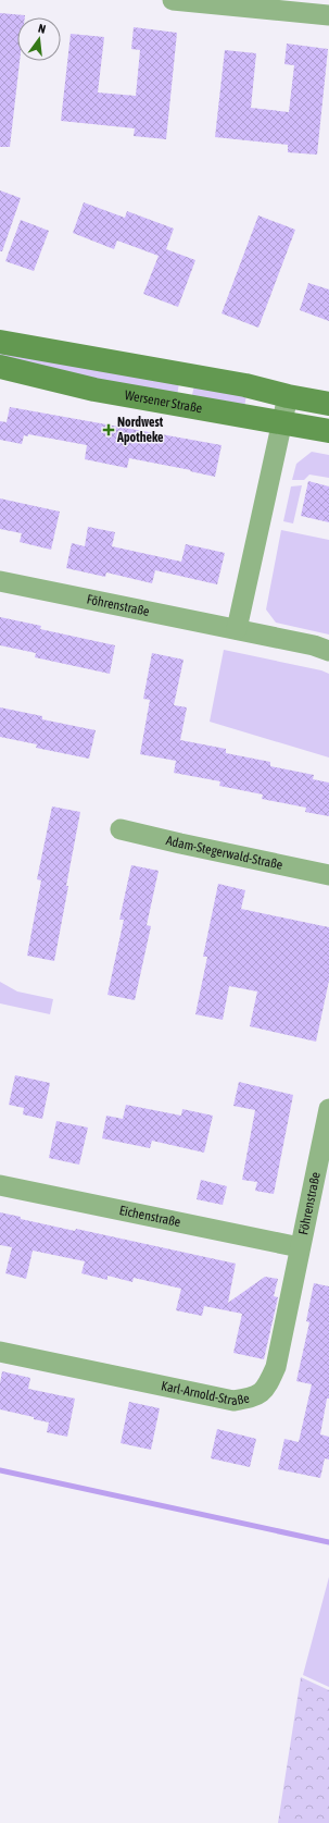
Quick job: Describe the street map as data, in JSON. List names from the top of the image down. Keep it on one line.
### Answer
{"streets":{"main road":["Wersener Straße"],"street":["Föhrenstraße","Adam-Stegerwald-Straße","Eichenstraße","Karl-Arnold-Straße"]},"crossings":[["Föhrenstraße","Eichenstraße"],["Föhrenstraße","Karl-Arnold-Straße"],["Eichenstraße","Karl-Arnold-Straße"]],"places":{"health":["Nordwest Apotheke"]},"north":"top"}
